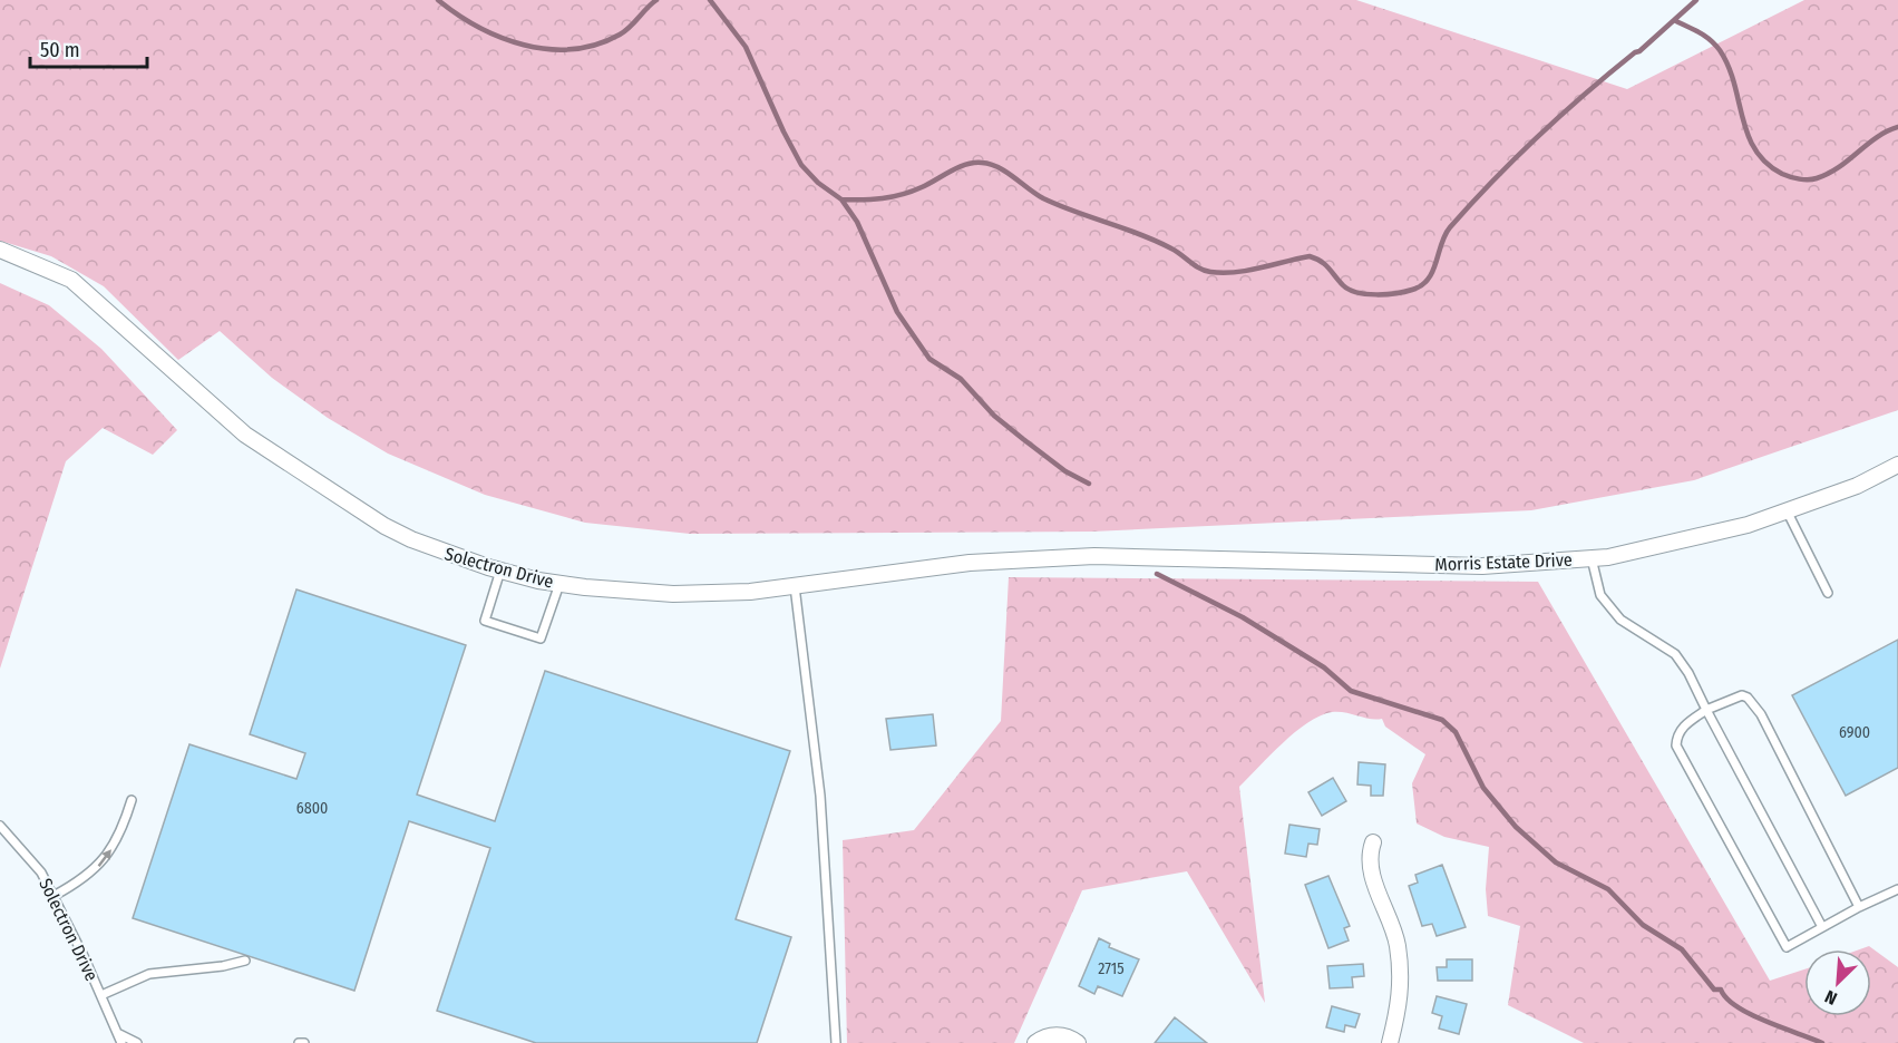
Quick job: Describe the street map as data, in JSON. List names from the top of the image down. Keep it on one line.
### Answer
{"streets":{"street":["Morris Estate Drive","Solectron Drive"]},"crossings":[["Morris Estate Drive","Solectron Drive"]],"house_numbers":["6900","6800","2715"],"scale_bar":"50 m","north":"bottom left"}
